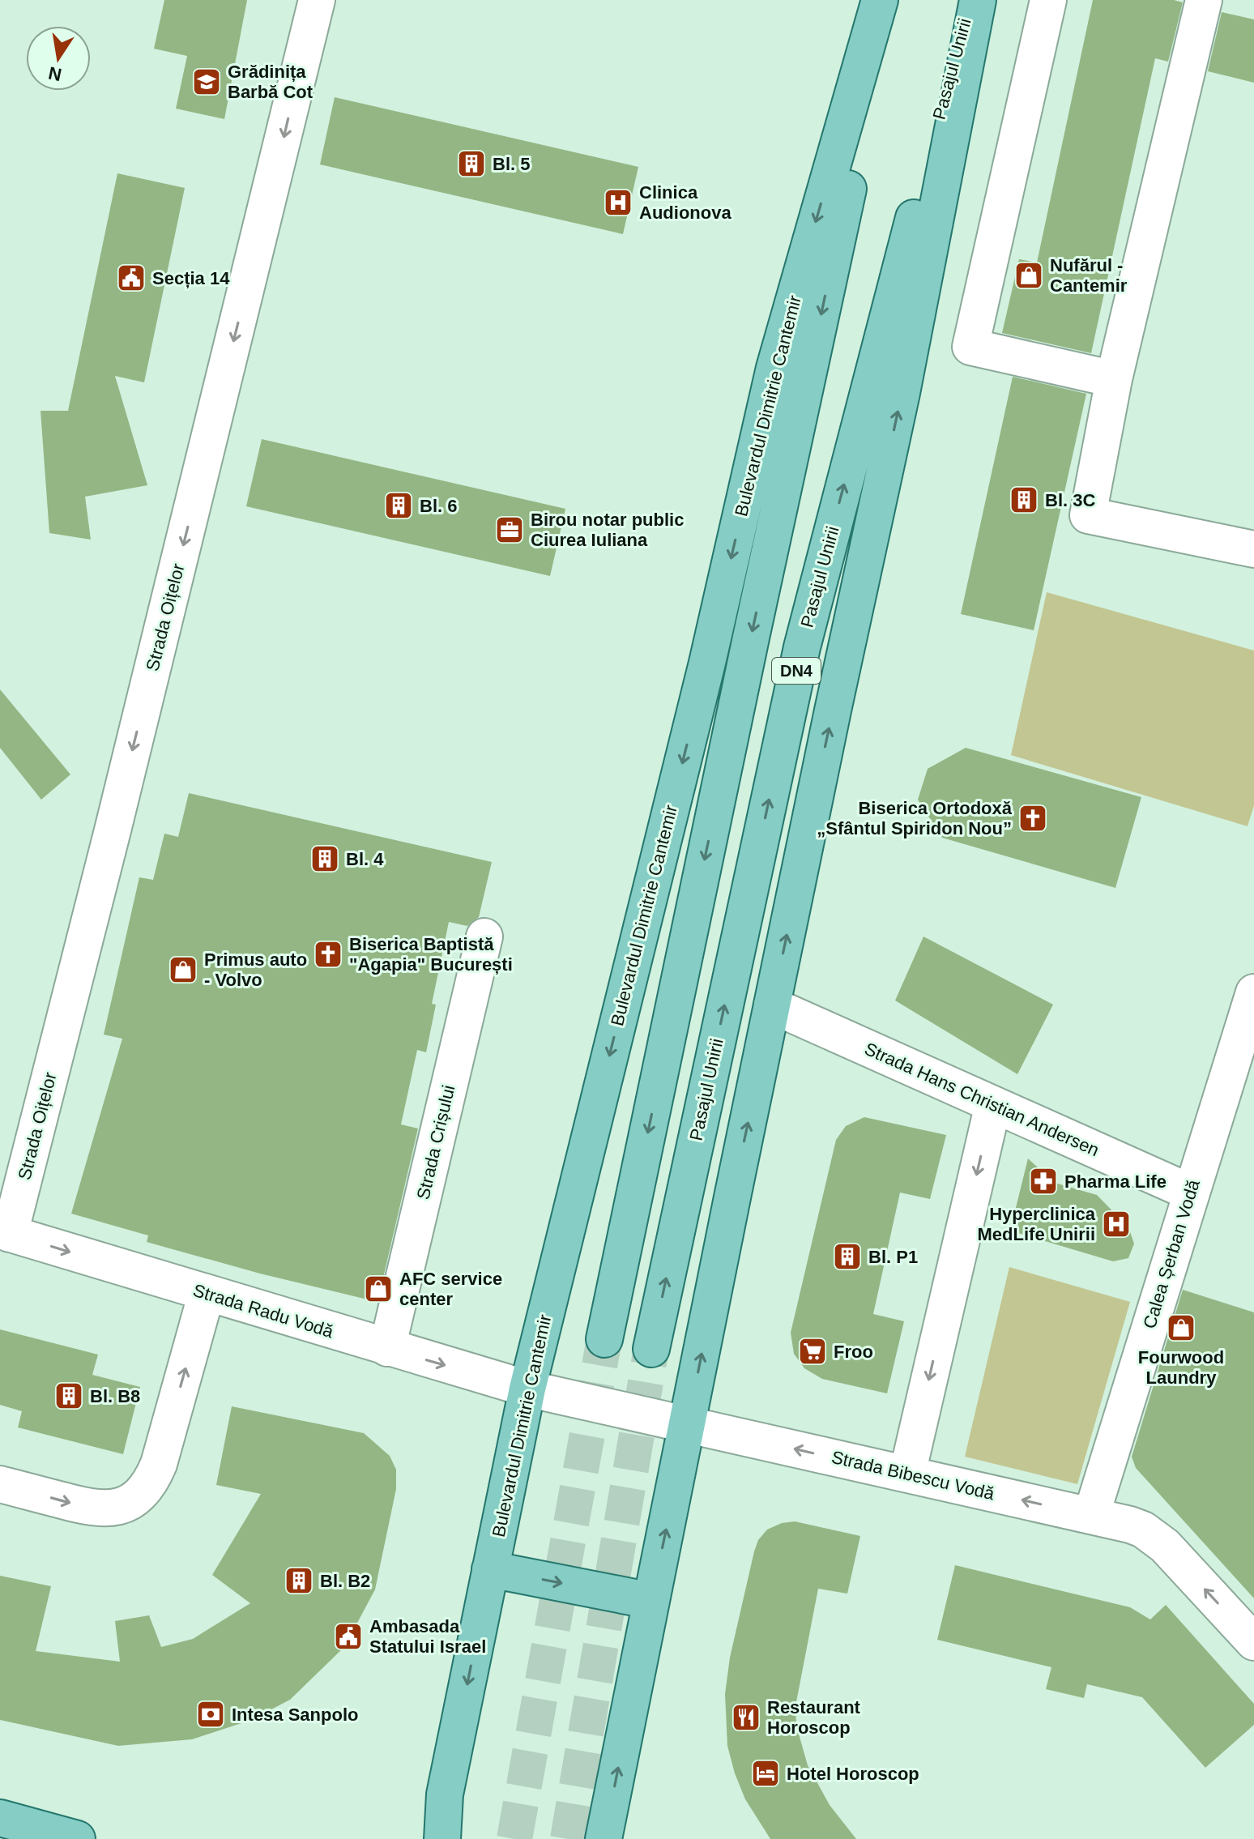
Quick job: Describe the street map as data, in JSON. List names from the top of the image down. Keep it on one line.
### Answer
{"streets":{"main road":["Pasajul Unirii","Bulevardul Dimitrie Cantemir","DN4"],"street":["Strada Oițelor","Strada Hans Christian Andersen","Strada Crișului","Calea Șerban Vodă","Strada Radu Vodă","Strada Bibescu Vodă"]},"crossings":[["Bulevardul Dimitrie Cantemir","Strada Radu Vodă"],["Bulevardul Dimitrie Cantemir","Strada Bibescu Vodă"],["Strada Oițelor","Strada Radu Vodă"],["Strada Hans Christian Andersen","Calea Șerban Vodă"],["Strada Crișului","Strada Radu Vodă"],["Calea Șerban Vodă","Strada Bibescu Vodă"],["Strada Radu Vodă","Strada Bibescu Vodă"]],"one_way":["Strada Oițelor","Strada Radu Vodă","Strada Bibescu Vodă"],"places":{"school or university":["Grădinița Barbă Cot"],"building":["Bl. 5","Bl. 3C","Bl. 6","Bl. 4","Bl. P1","Bl. B8","Bl. B2"],"hospital":["Clinica Audionova","Hyperclinica MedLife Unirii"],"shop":["Nufărul - Cantemir","Primus auto - Volvo","AFC service center","Fourwood Laundry"],"public building":["Secția 14","Ambasada Statului Israel"],"office":["Birou notar public Ciurea Iuliana"],"church":["Biserica Ortodoxă „Sfântul Spiridon Nou”","Biserica Baptistă \"Agapia\" București"],"pharmacy":["Pharma Life"],"supermarket":["Froo"],"bank":["Intesa Sanpolo"],"restaurant":["Restaurant Horoscop"],"hotel":["Hotel Horoscop"]},"north":"bottom"}
